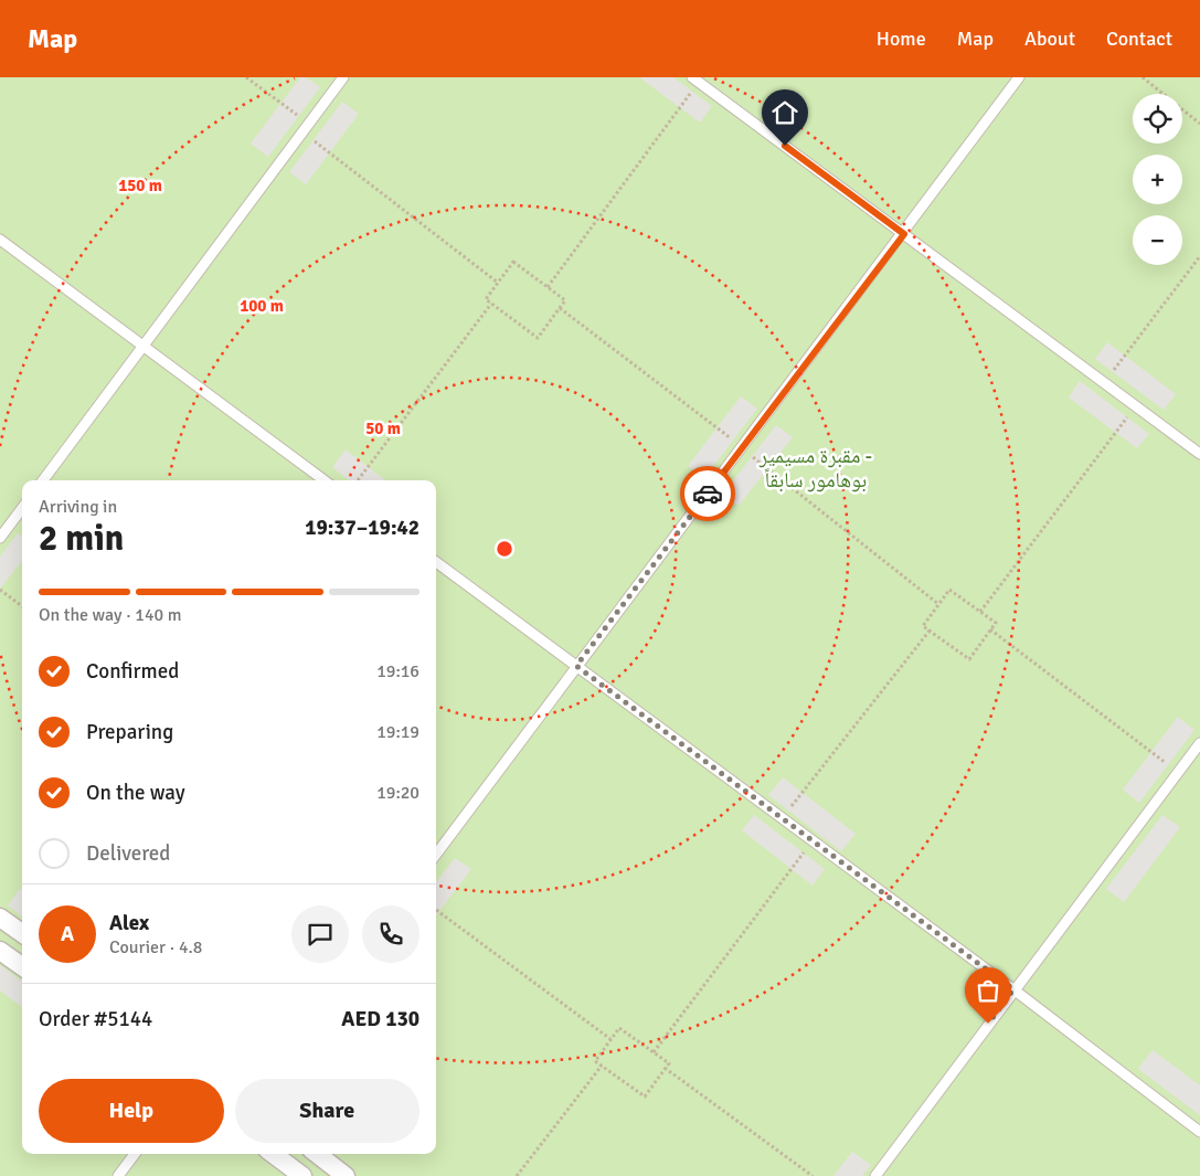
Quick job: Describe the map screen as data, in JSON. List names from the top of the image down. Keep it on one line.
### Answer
{"parks":["مقبرة مسيمير - بوهامور سابقاً"],"page":{"header":"Map","nav":["Home","Map","About","Contact"],"map_buttons":["+","−"],"heading":["2 min","Arriving in","19:37–19:42"],"panel":["Alex","Courier · 4.8","Order #5144","AED 130"],"bar":"On the way · 140 m","list":[["Confirmed","19:16"],["Preparing","19:19"],["On the way","19:20"],"Delivered"],"round":"A","buttons":["Help","Share"]},"rings":["150 m","100 m","50 m"]}
